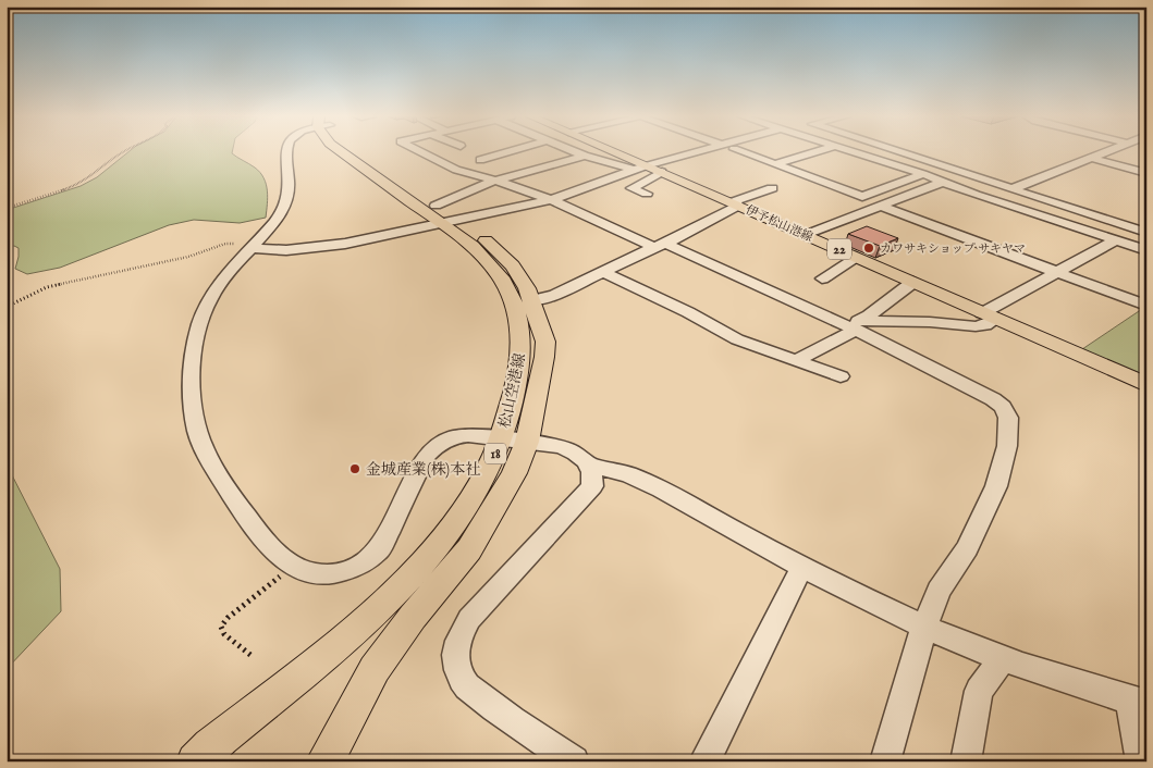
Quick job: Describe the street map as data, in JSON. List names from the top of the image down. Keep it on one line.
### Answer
{"streets":{"main road":["伊予松山港線","22","松山空港線","18"]},"places":["カワサキショップ サキヤマ","金城産業(株)本社"]}
